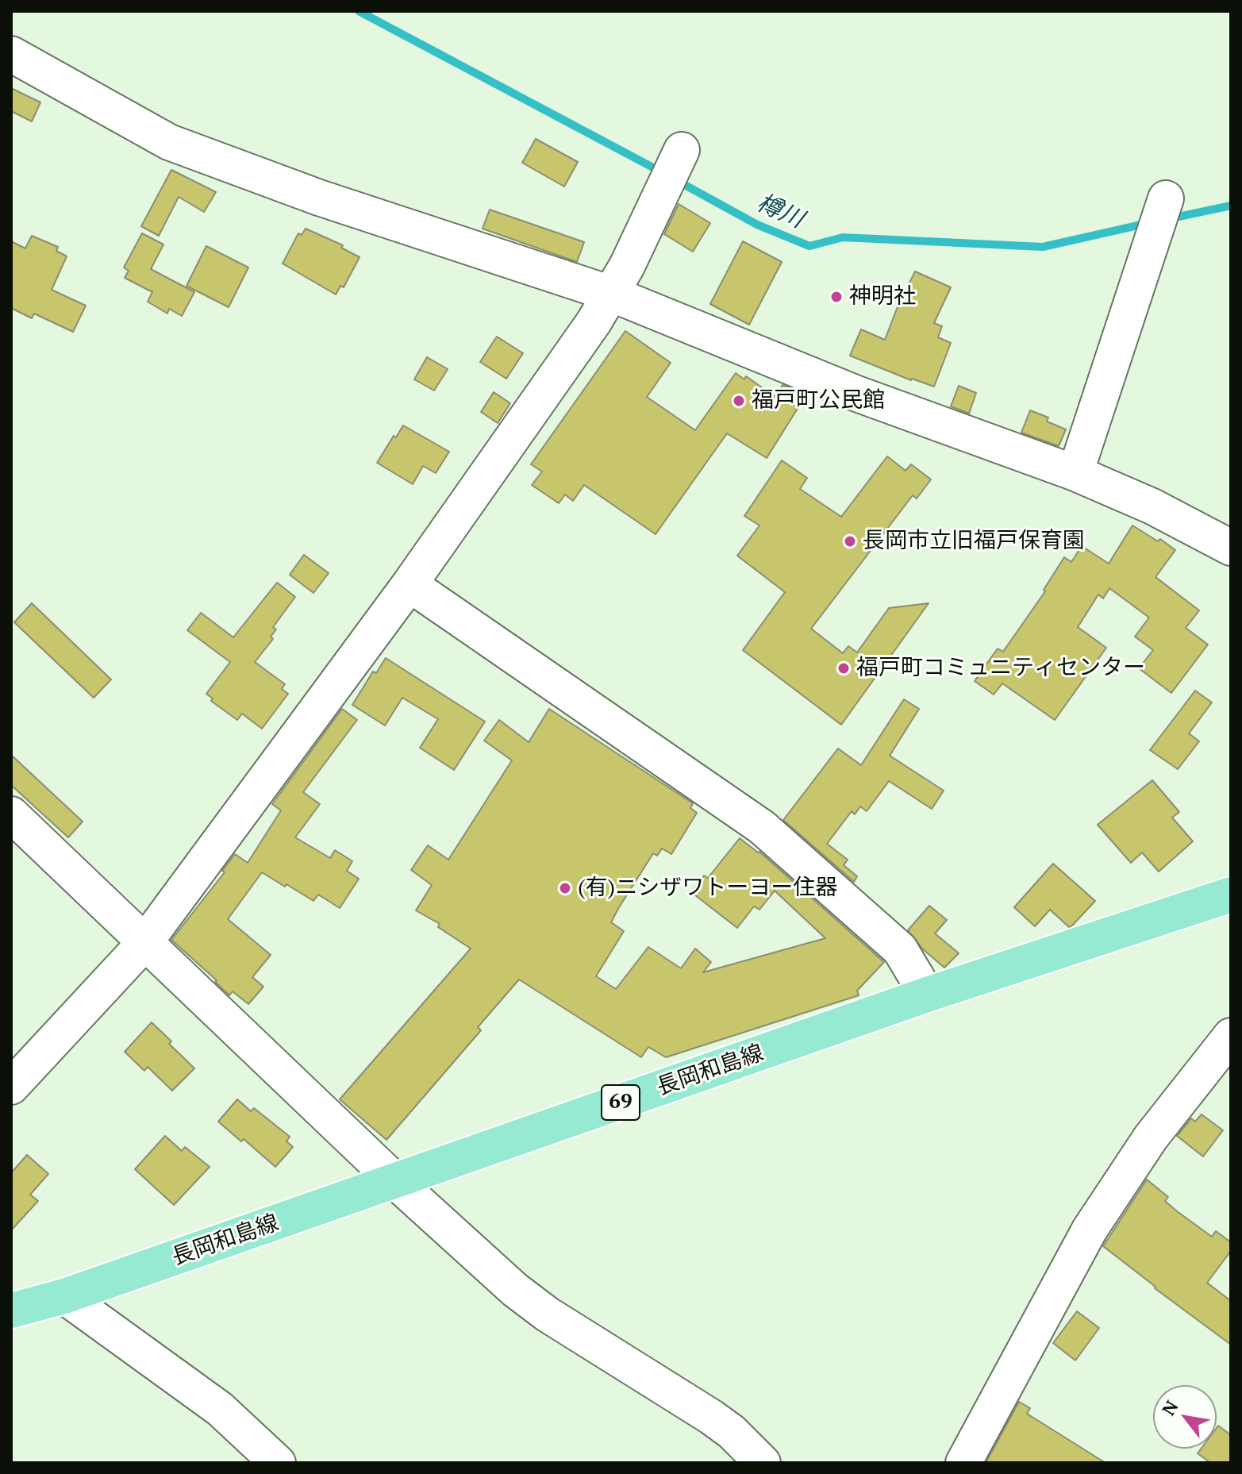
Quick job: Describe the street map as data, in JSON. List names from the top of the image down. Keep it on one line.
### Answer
{"streets":{"main road":["長岡和島線","69"]},"water":["樽川"],"places":["神明社","福戸町公民館","長岡市立旧福戸保育園","福戸町コミュニティセンター","(有)ニシザワトーヨー住器"],"north":"top left"}
